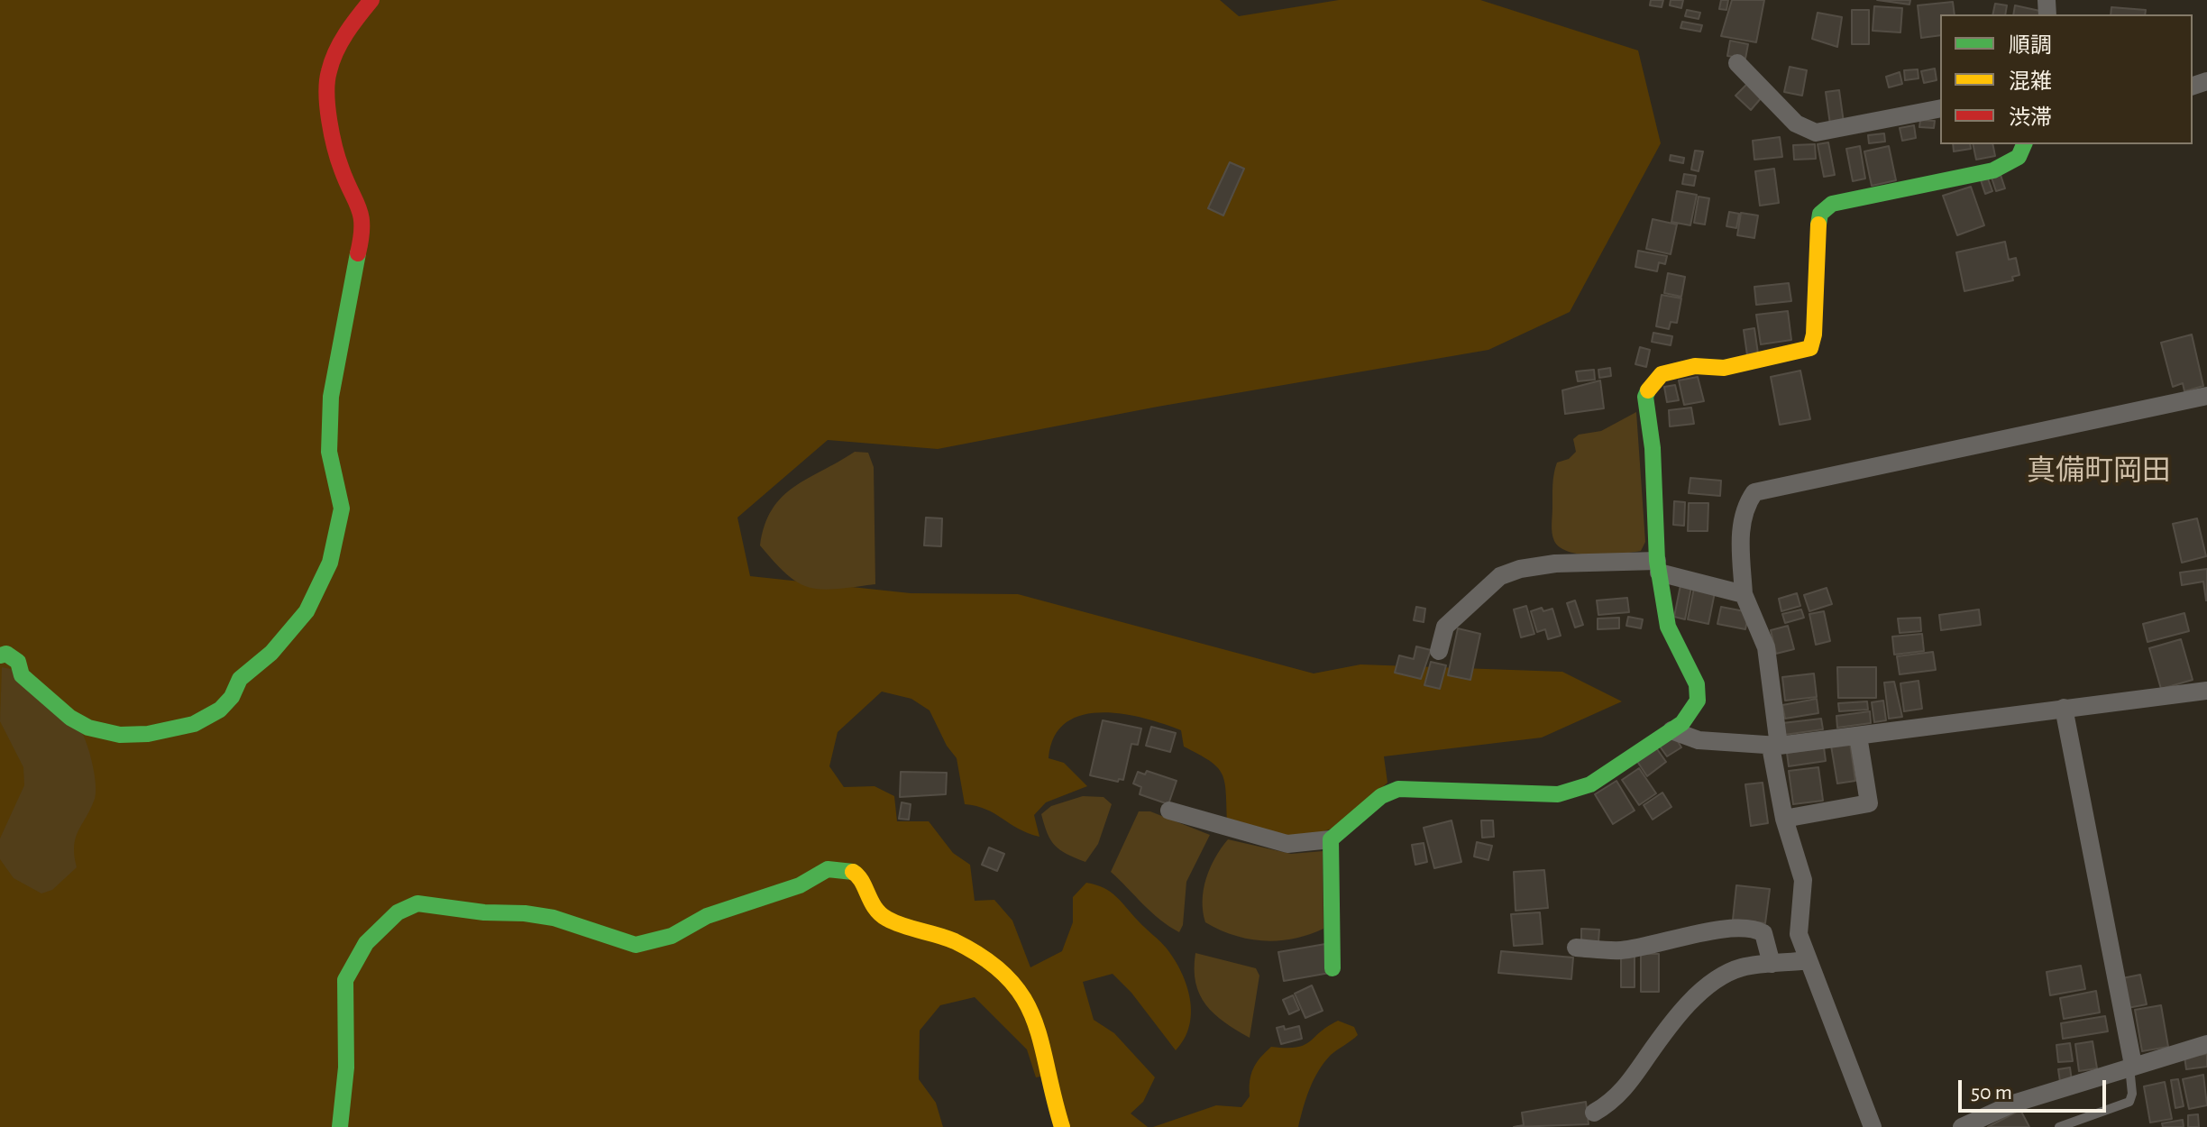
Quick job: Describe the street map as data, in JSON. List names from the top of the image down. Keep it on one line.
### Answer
{"districts":["真備町岡田"],"legend":["順調","混雑","渋滞"],"scale_bar":"50 m"}
